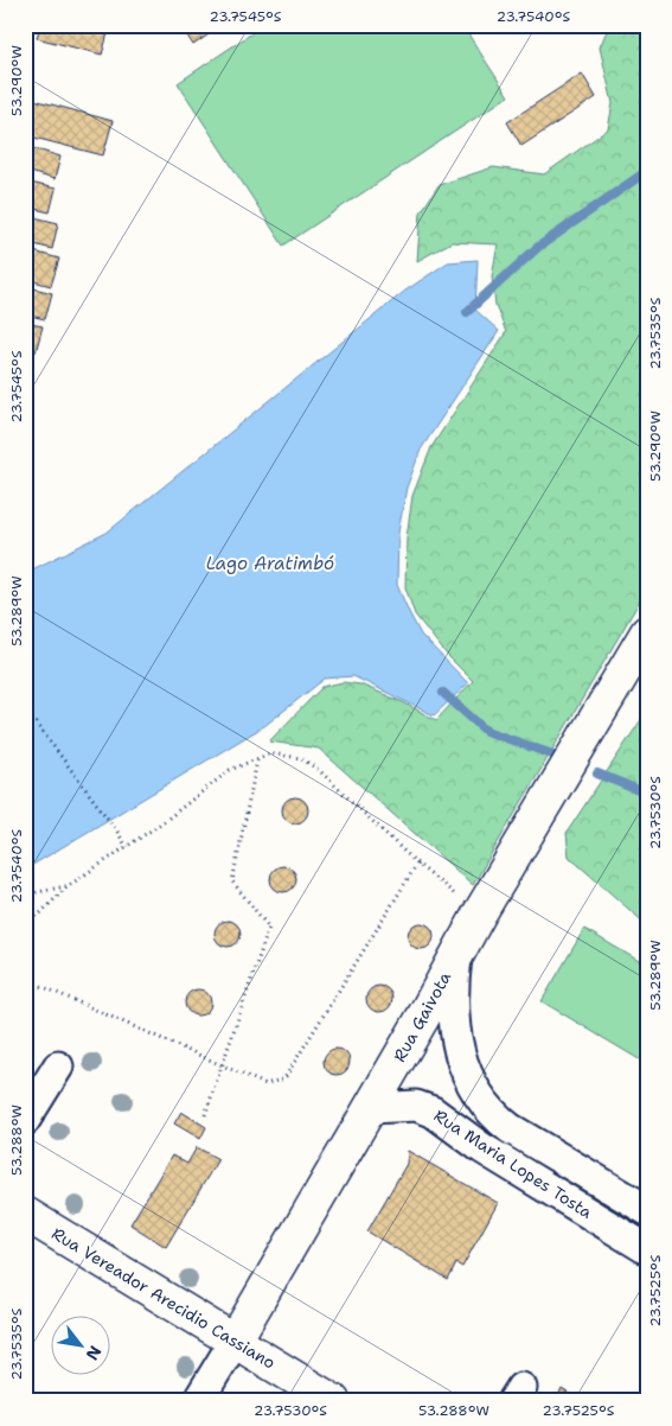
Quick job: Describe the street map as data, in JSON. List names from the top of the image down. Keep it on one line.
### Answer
{"streets":{"street":["Rua Gaivota","Rua Maria Lopes Tosta","Rua Vereador Arecidio Cassiano"]},"crossings":[["Rua Gaivota","Rua Maria Lopes Tosta"],["Rua Gaivota","Rua Vereador Arecidio Cassiano"]],"water":["Lago Aratimbó"],"north":"bottom right","coordinates":["23.7545°S","23.7540°S","53.290°W","23.7535°S","53.289°W","23.7530°S","53.288°W","23.7525°S"]}
